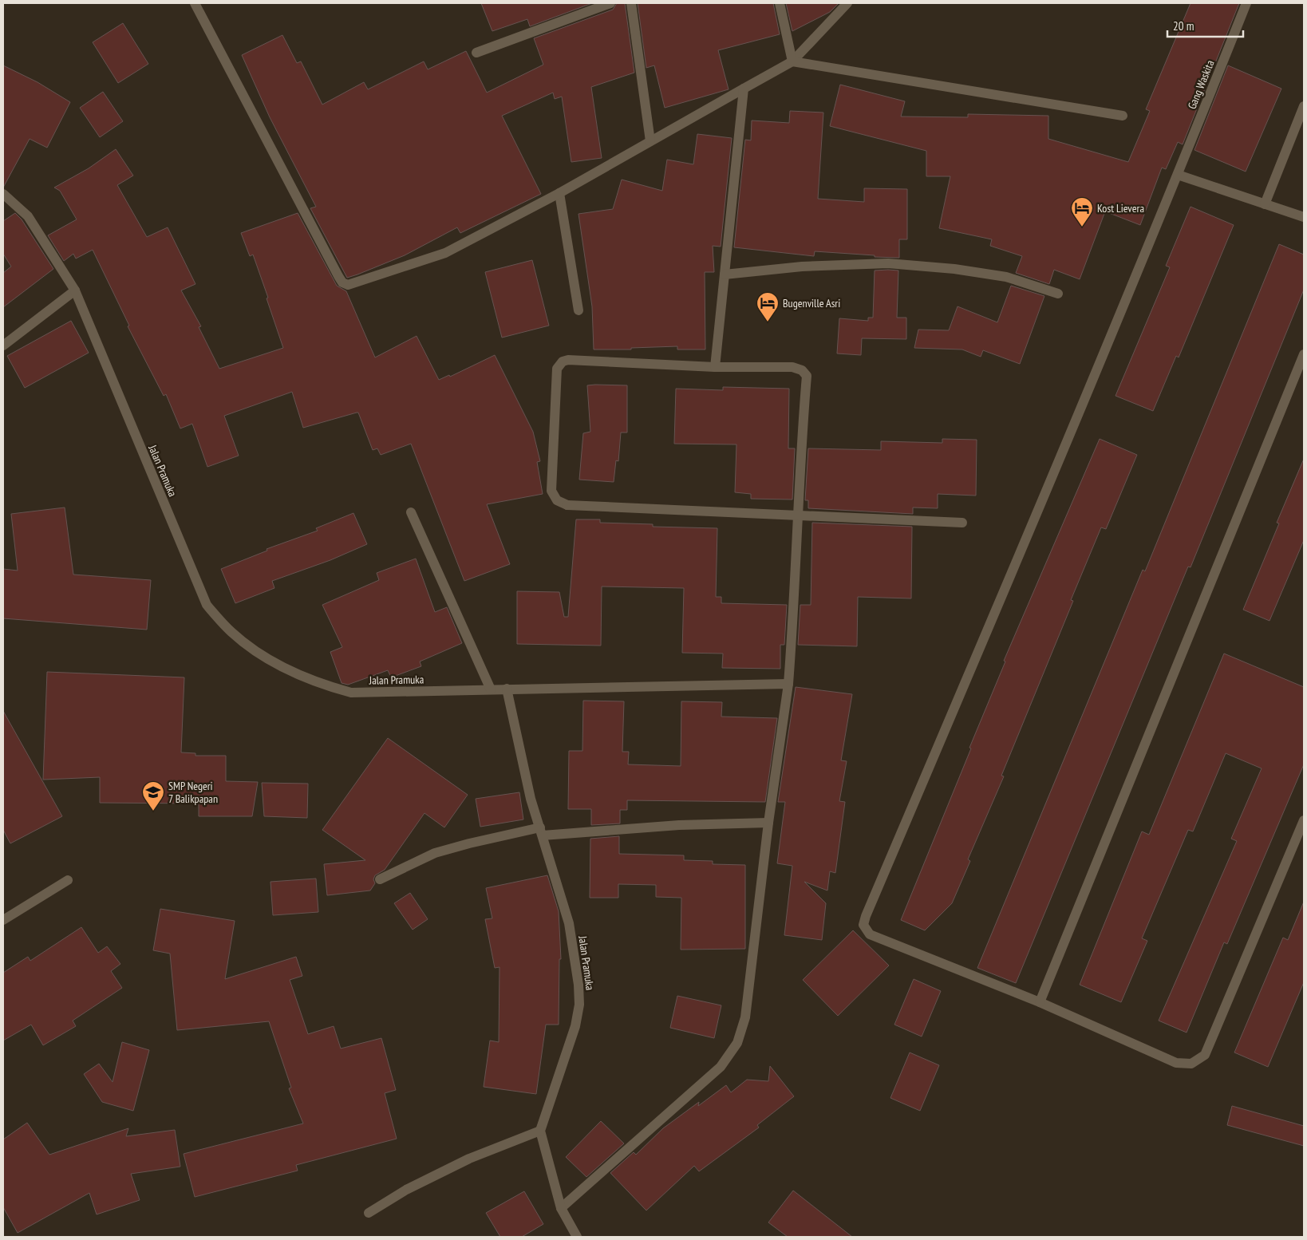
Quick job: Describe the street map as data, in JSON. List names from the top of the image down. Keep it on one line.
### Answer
{"streets":{"street":["Gang Waskita","Jalan Pramuka"]},"places":{"hotel":["Kost Lievera","Bugenville Asri"],"school or university":["SMP Negeri 7 Balikpapan"]},"scale_bar":"20 m"}
